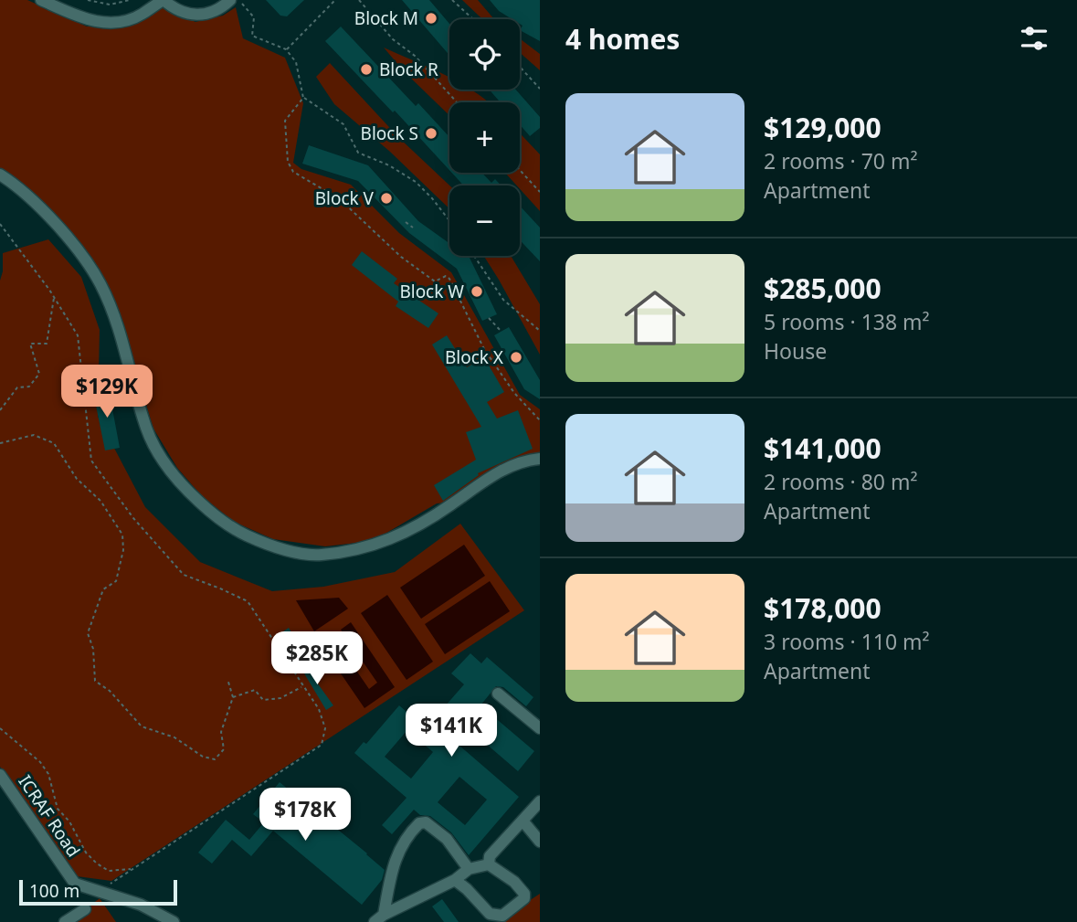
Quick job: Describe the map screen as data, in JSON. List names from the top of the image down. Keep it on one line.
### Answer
{"streets":{"lane":["ICRAF Road"]},"places":["Block M","Block R","Block S","Block V","Block W","Block X"],"scale_bar":"100 m","page":{"heading":"4 homes","map_buttons":["+","−"],"list":[{"name":"$129,000","note":"2 rooms · 70 m² · Apartment"},{"name":"$285,000","note":"5 rooms · 138 m² · House"},{"name":"$141,000","note":"2 rooms · 80 m² · Apartment"},{"name":"$178,000","note":"3 rooms · 110 m² · Apartment"}],"price":["$129K","$285K","$141K","$178K"],"scale":"100 m"}}
